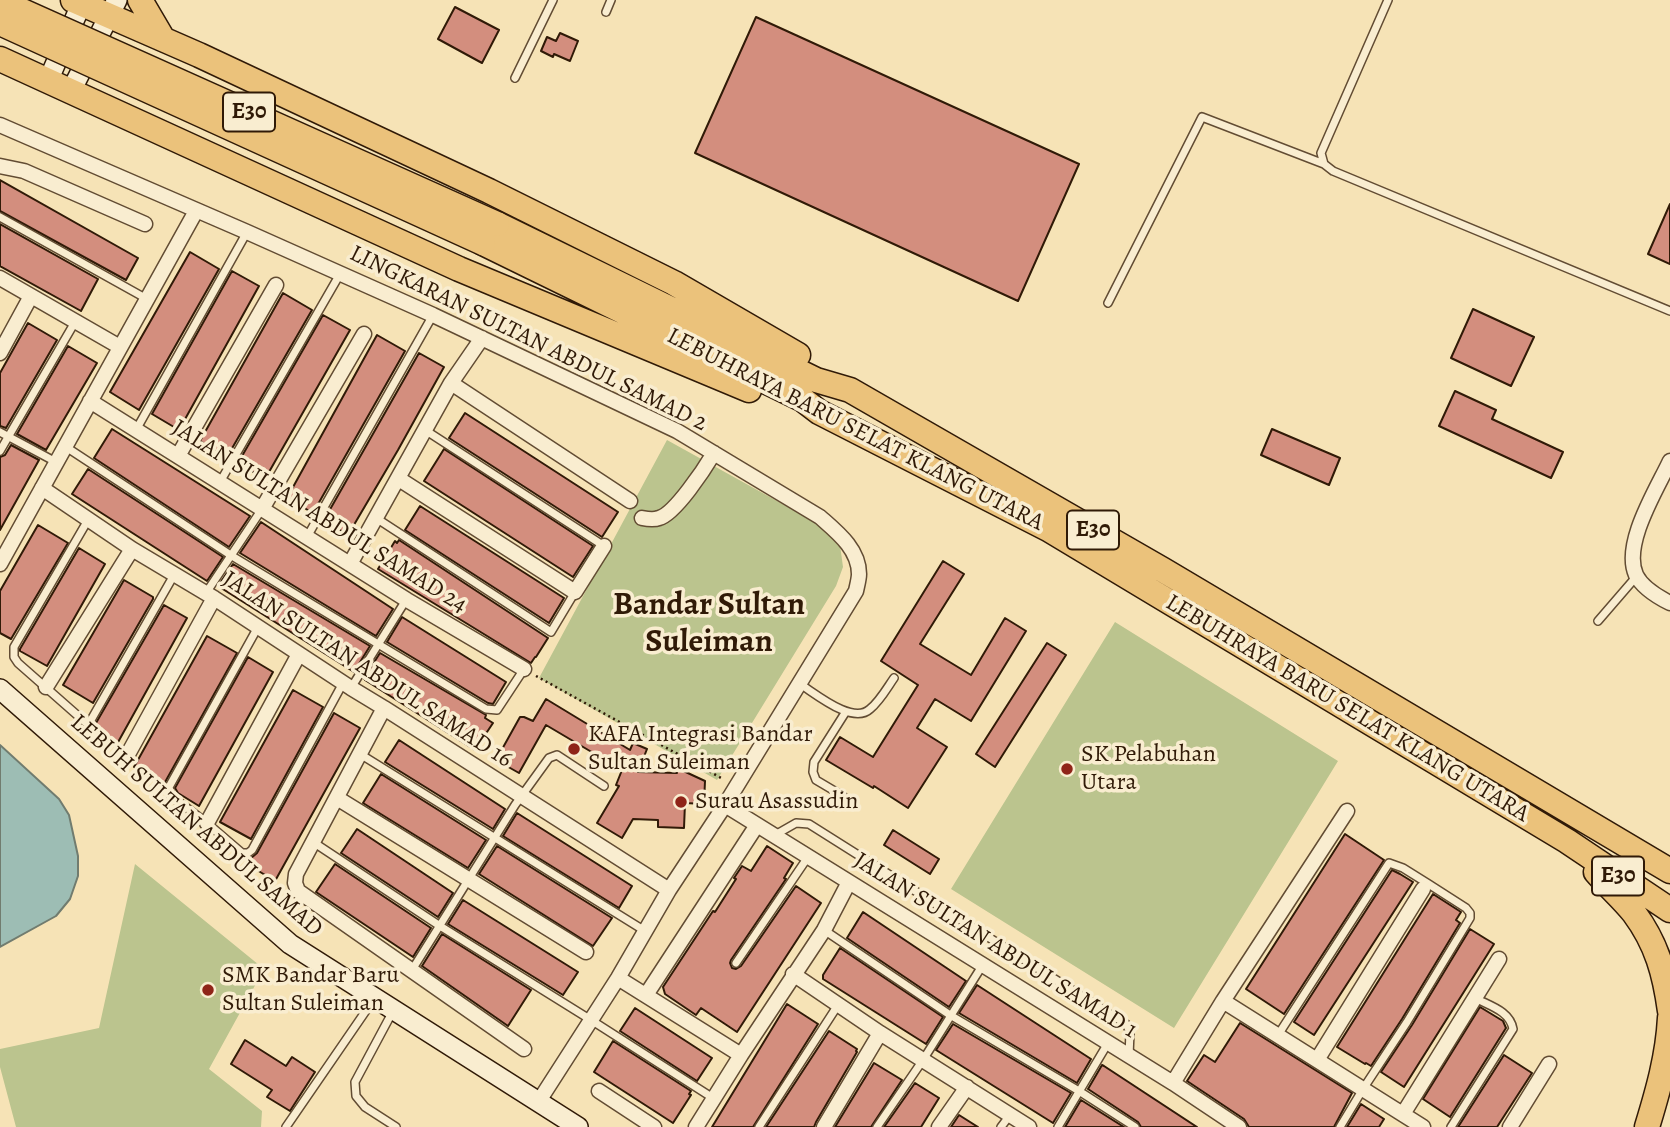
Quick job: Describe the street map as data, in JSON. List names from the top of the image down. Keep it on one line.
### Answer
{"streets":{"highway":["E30","LEBUHRAYA BARU SELAT KLANG UTARA"],"street":["LINGKARAN SULTAN ABDUL SAMAD 2","JALAN SULTAN ABDUL SAMAD 24","JALAN SULTAN ABDUL SAMAD 16","LEBUH SULTAN ABDUL SAMAD","JALAN SULTAN ABDUL SAMAD 1"]},"crossings":[["LINGKARAN SULTAN ABDUL SAMAD 2","JALAN SULTAN ABDUL SAMAD 16"],["LINGKARAN SULTAN ABDUL SAMAD 2","LEBUH SULTAN ABDUL SAMAD"],["LINGKARAN SULTAN ABDUL SAMAD 2","JALAN SULTAN ABDUL SAMAD 1"]],"districts":["Bandar Sultan Suleiman"],"places":["KAFA Integrasi Bandar Sultan Suleiman","SK Pelabuhan Utara","Surau Asassudin","SMK Bandar Baru Sultan Suleiman"]}
